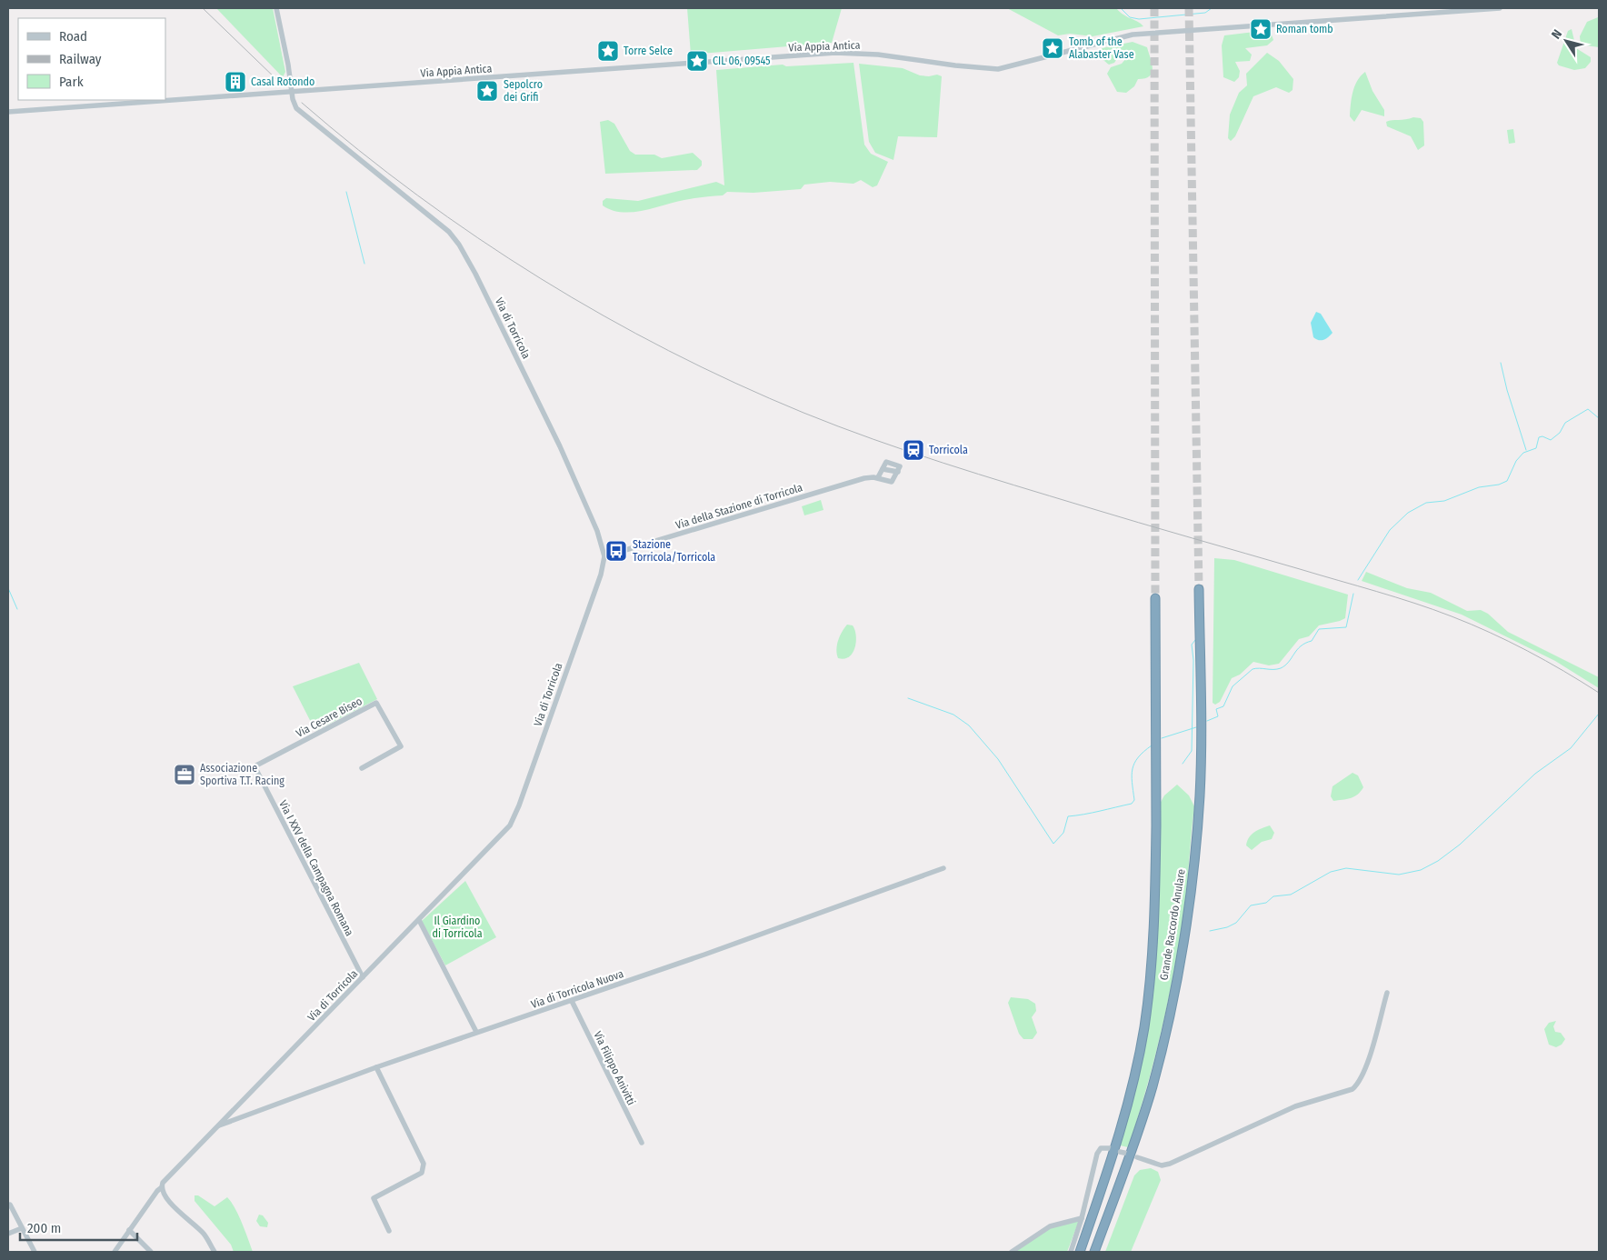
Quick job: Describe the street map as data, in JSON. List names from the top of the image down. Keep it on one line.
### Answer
{"streets":{"highway":["Grande Raccordo Anulare"],"street":["Via Appia Antica","Via di Torricola","Via della Stazione di Torricola","Via Cesare Biseo","Via I XXV della Campagna Romana","Via di Torricola Nuova","Via Filippo Anivitti"]},"crossings":[["Via Appia Antica","Via di Torricola"],["Via di Torricola","Via della Stazione di Torricola"],["Via di Torricola","Via I XXV della Campagna Romana"],["Via di Torricola","Via di Torricola Nuova"],["Via Cesare Biseo","Via I XXV della Campagna Romana"],["Via di Torricola Nuova","Via Filippo Anivitti"]],"parks":["Il Giardino di Torricola"],"places":{"place":["Roman tomb","Tomb of the Alabaster Vase","Torre Selce","CIL 06, 09545","Sepolcro dei Grifi"],"building":["Casal Rotondo"],"station":["Torricola"],"bus stop":["Stazione Torricola/Torricola"],"office":["Associazione Sportiva T.T. Racing"]},"legend":["Road","Railway","Park"],"scale_bar":"200 m","north":"top left"}
